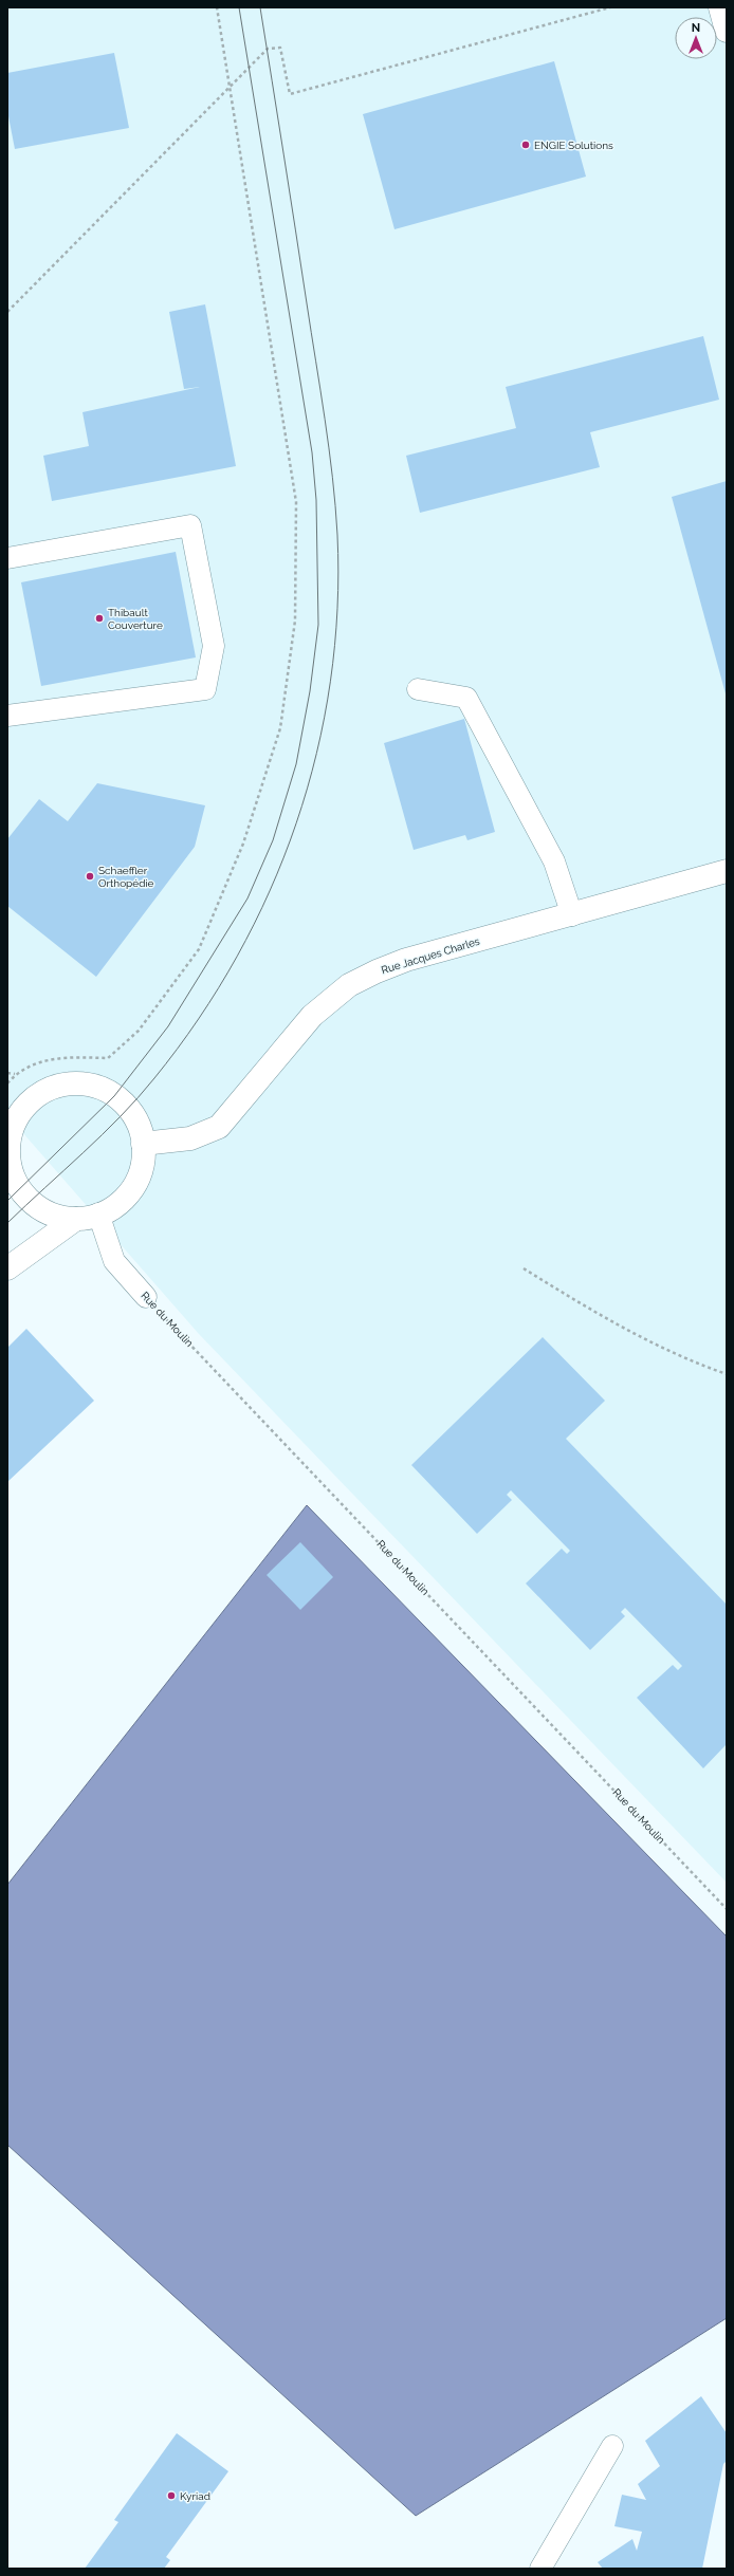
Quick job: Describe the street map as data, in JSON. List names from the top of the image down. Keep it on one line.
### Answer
{"streets":{"street":["Rue Jacques Charles"],"lane":["Rue du Moulin"]},"crossings":[["Rue Jacques Charles","Rue du Moulin"]],"places":["ENGIE Solutions","Thibault Couverture","Schaeffler Orthopédie","Kyriad"],"north":"top"}
